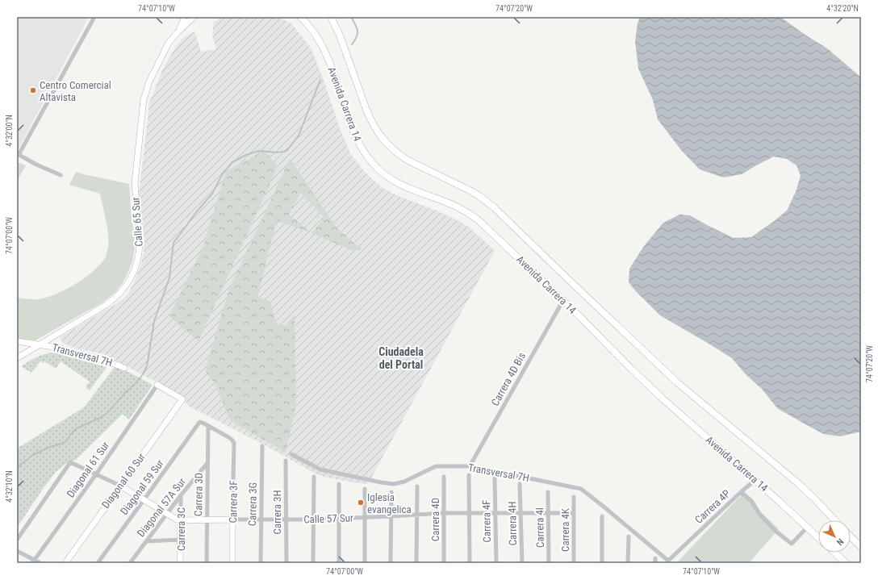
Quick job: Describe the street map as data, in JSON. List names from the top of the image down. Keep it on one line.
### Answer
{"streets":{"main road":["Avenida Carrera 14"],"street":["Calle 65 Sur","Transversal 7H","Carrera 4D Bis","Diagonal 61 Sur","Diagonal 60 Sur","Diagonal 59 Sur","Carrera 3D","Carrera 3F","Carrera 3G","Carrera 4P","Diagonal 57A Sur","Carrera 3H","Calle 57 Sur","Carrera 4D","Carrera 4F","Carrera 4H","Carrera 4I","Carrera 3C","Carrera 4K"]},"crossings":[["Avenida Carrera 14","Carrera 4D Bis"],["Avenida Carrera 14","Carrera 4P"],["Calle 65 Sur","Transversal 7H"],["Transversal 7H","Carrera 4D Bis"],["Transversal 7H","Carrera 4P"],["Diagonal 61 Sur","Diagonal 60 Sur"],["Diagonal 59 Sur","Carrera 3D"],["Diagonal 59 Sur","Carrera 3F"],["Carrera 3D","Carrera 3F"],["Carrera 3D","Diagonal 57A Sur"],["Carrera 3D","Calle 57 Sur"],["Carrera 3F","Calle 57 Sur"],["Carrera 3G","Calle 57 Sur"],["Diagonal 57A Sur","Carrera 3C"],["Carrera 3H","Calle 57 Sur"],["Calle 57 Sur","Carrera 4D"],["Calle 57 Sur","Carrera 4F"],["Calle 57 Sur","Carrera 4H"],["Calle 57 Sur","Carrera 4I"],["Calle 57 Sur","Carrera 3C"],["Calle 57 Sur","Carrera 4K"]],"districts":["Ciudadela del Portal"],"places":["Centro Comercial Altavista","Iglesia evangelica"],"north":"bottom right","coordinates":["74°07'10\"W","74°07'20\"W","4°32'20\"N","4°32'00\"N","74°07'00\"W","4°32'10\"N"]}
